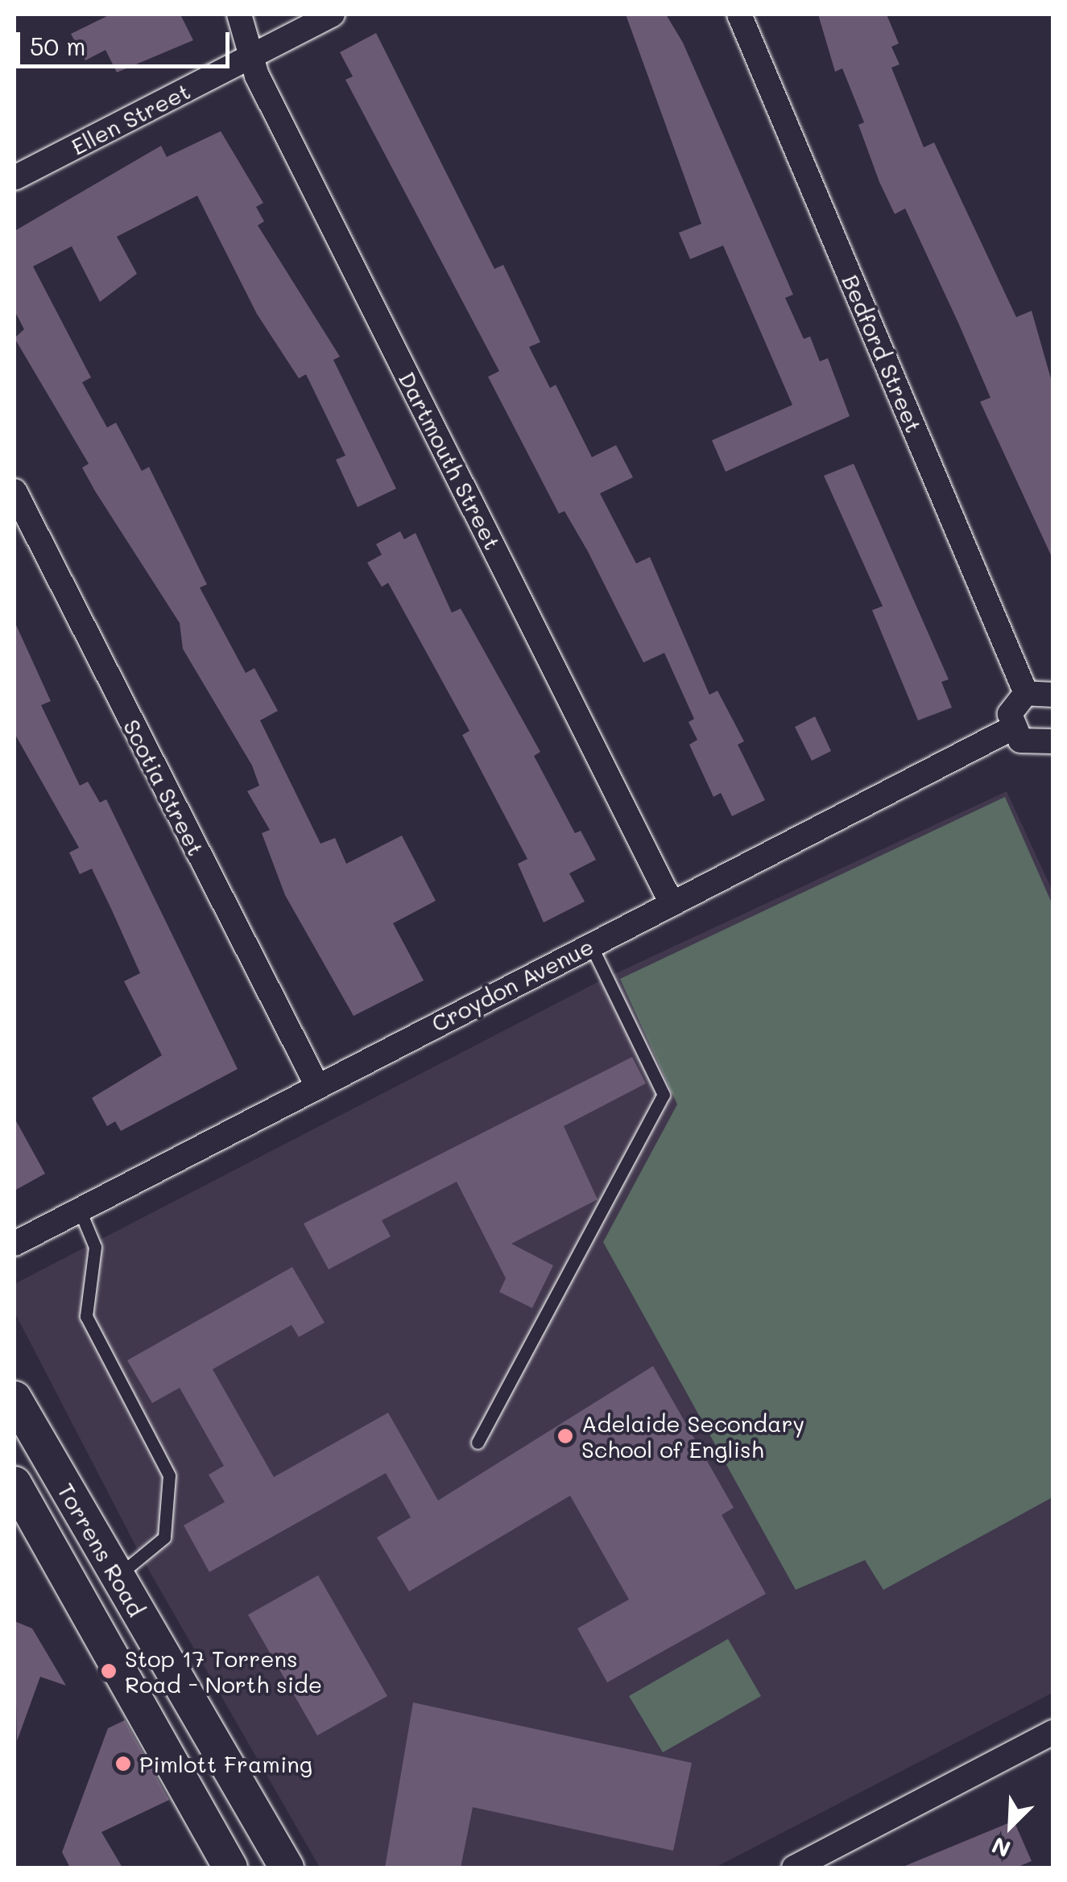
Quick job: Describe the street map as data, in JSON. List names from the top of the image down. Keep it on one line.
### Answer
{"streets":{"main road":["Torrens Road"],"street":["Ellen Street","Bedford Street","Dartmouth Street","Scotia Street","Croydon Avenue"]},"crossings":[["Ellen Street","Dartmouth Street"],["Dartmouth Street","Croydon Avenue"],["Scotia Street","Croydon Avenue"]],"places":["Adelaide Secondary School of English","Stop 17 Torrens Road - North side","Pimlott Framing"],"scale_bar":"50 m","north":"bottom left"}
